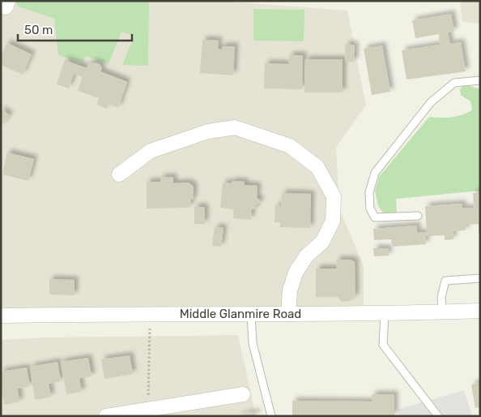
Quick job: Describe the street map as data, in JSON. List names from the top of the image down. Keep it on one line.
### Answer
{"streets":{"street":["Middle Glanmire Road"]},"scale_bar":"50 m"}
